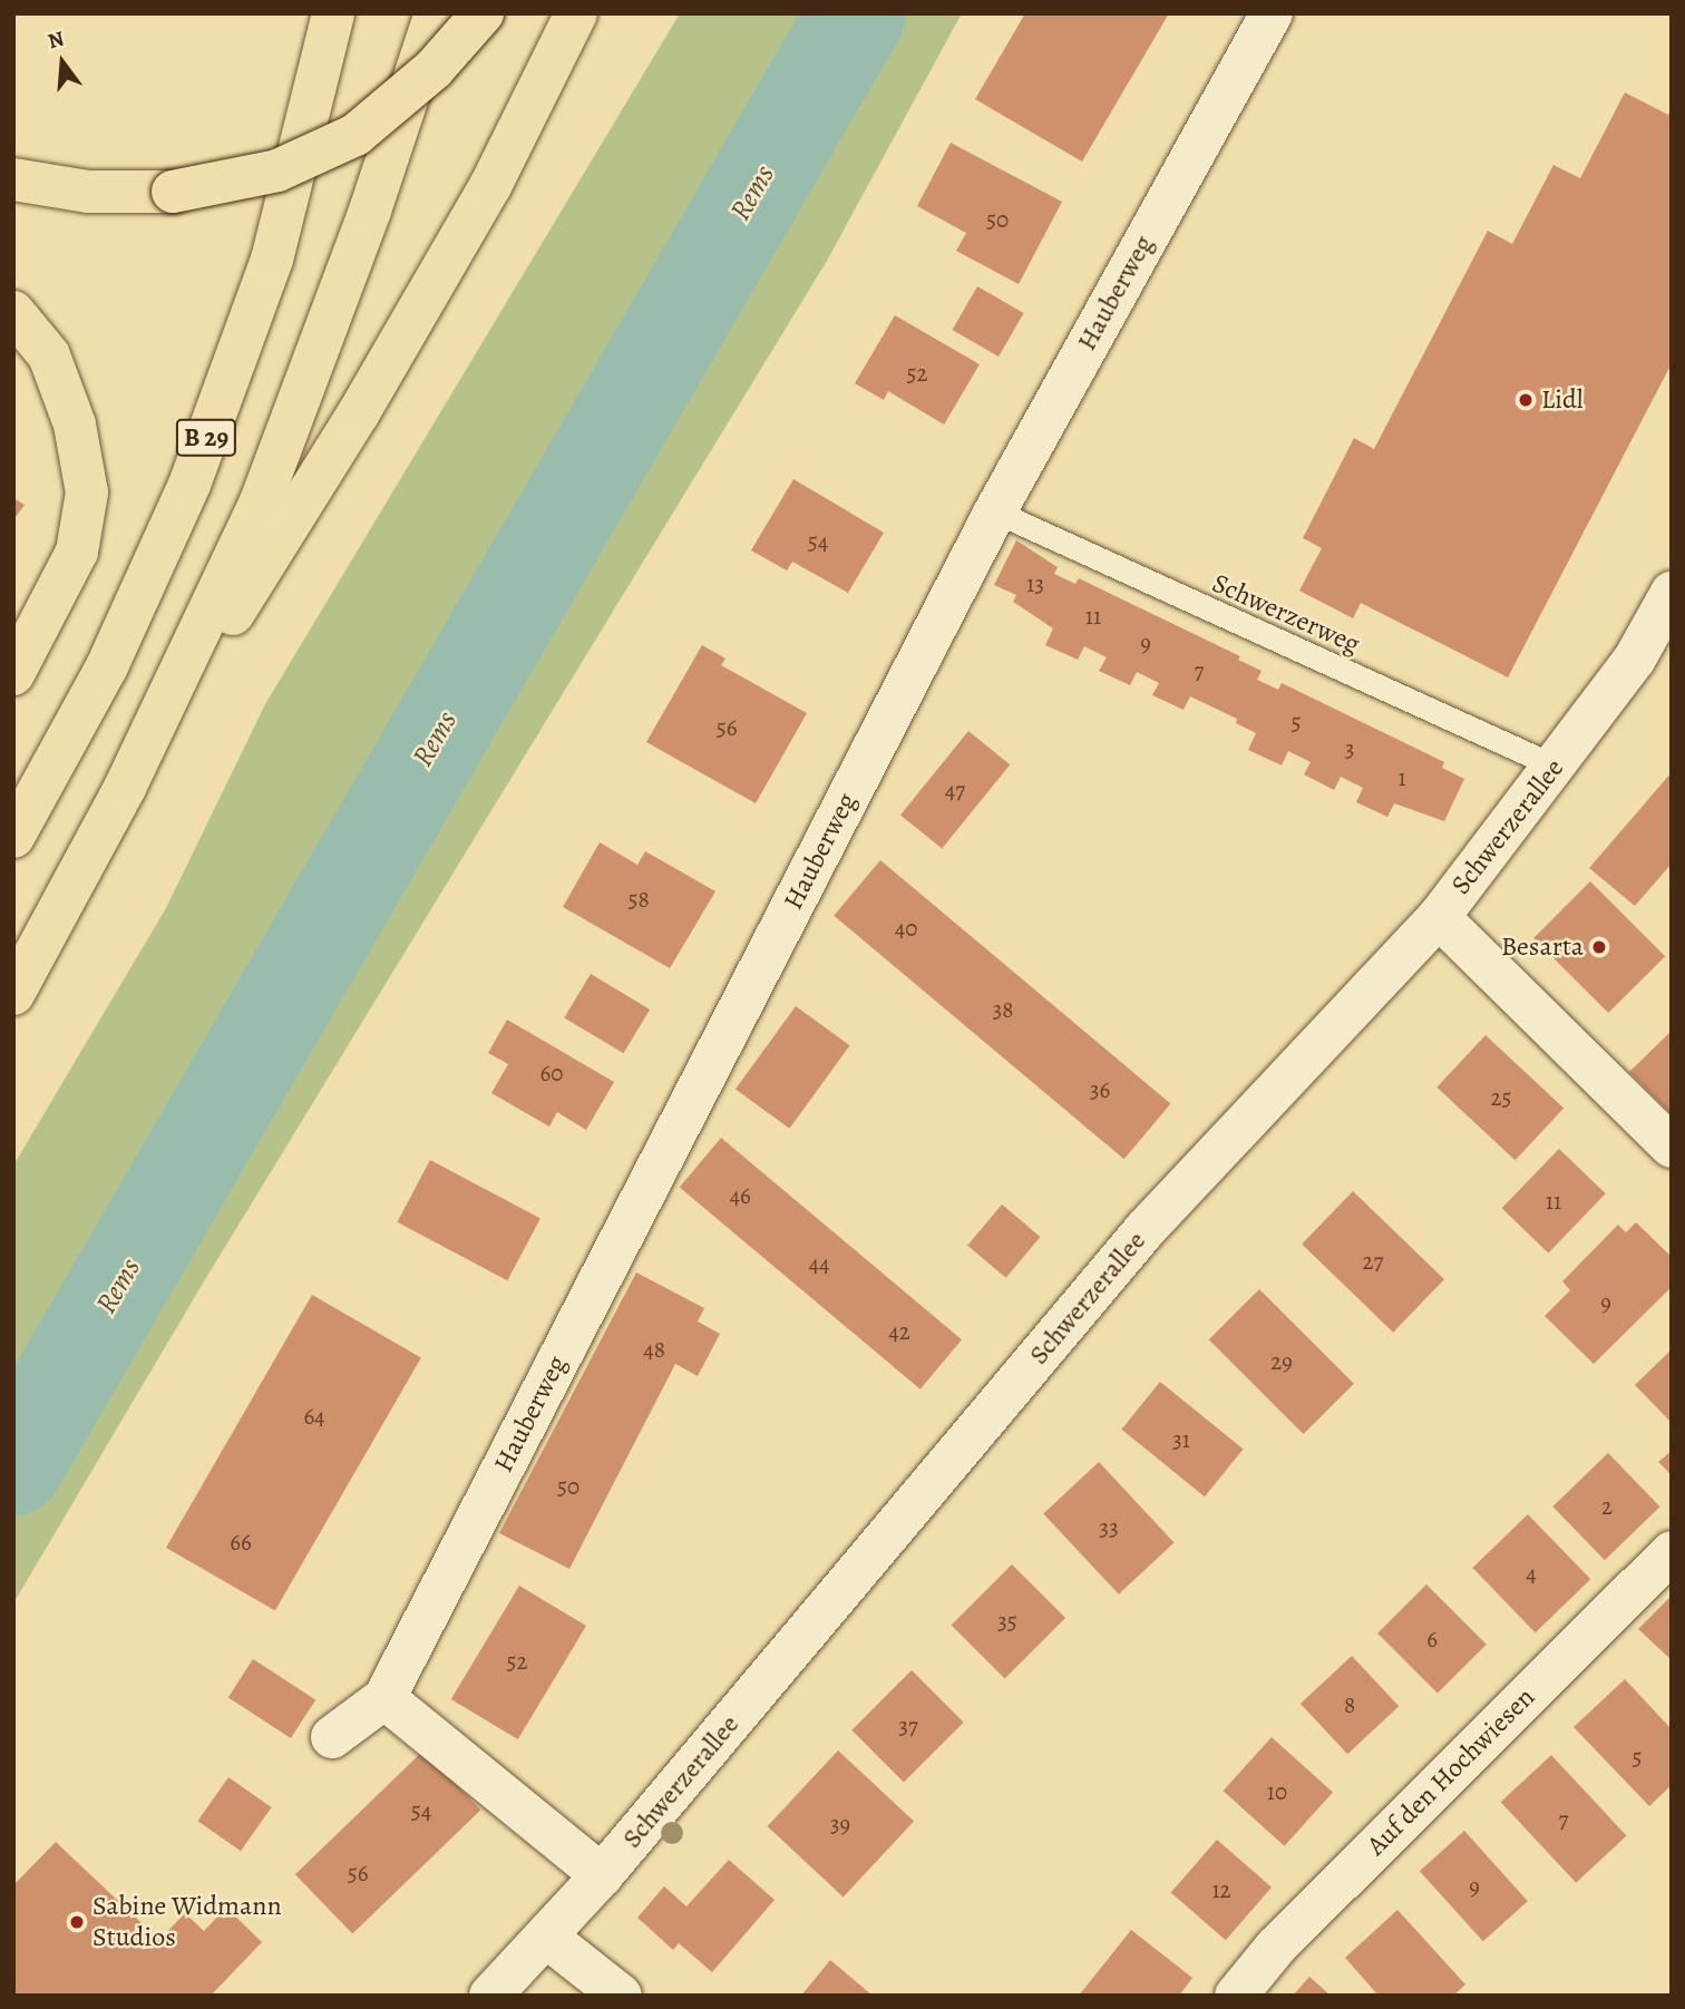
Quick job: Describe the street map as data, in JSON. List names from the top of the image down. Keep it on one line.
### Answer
{"streets":{"highway":["B 29"],"street":["Hauberweg","Schwerzerallee","Auf den Hochwiesen"],"lane":["Schwerzerweg"]},"crossings":[["Hauberweg","Schwerzerweg"],["Schwerzerweg","Schwerzerallee"]],"water":["Rems"],"places":["Lidl","Besarta","Sabine Widmann Studios"],"house_numbers":["50","52","54","13","11","9","7","5","56","3","1","47","58","40","38","60","36","25","46","11","27","44","9","42","48","29","64","31","50","2","33","66","4","35","6","52","8","37","5","10","54","7","39","56","9","12"],"north":"top"}
